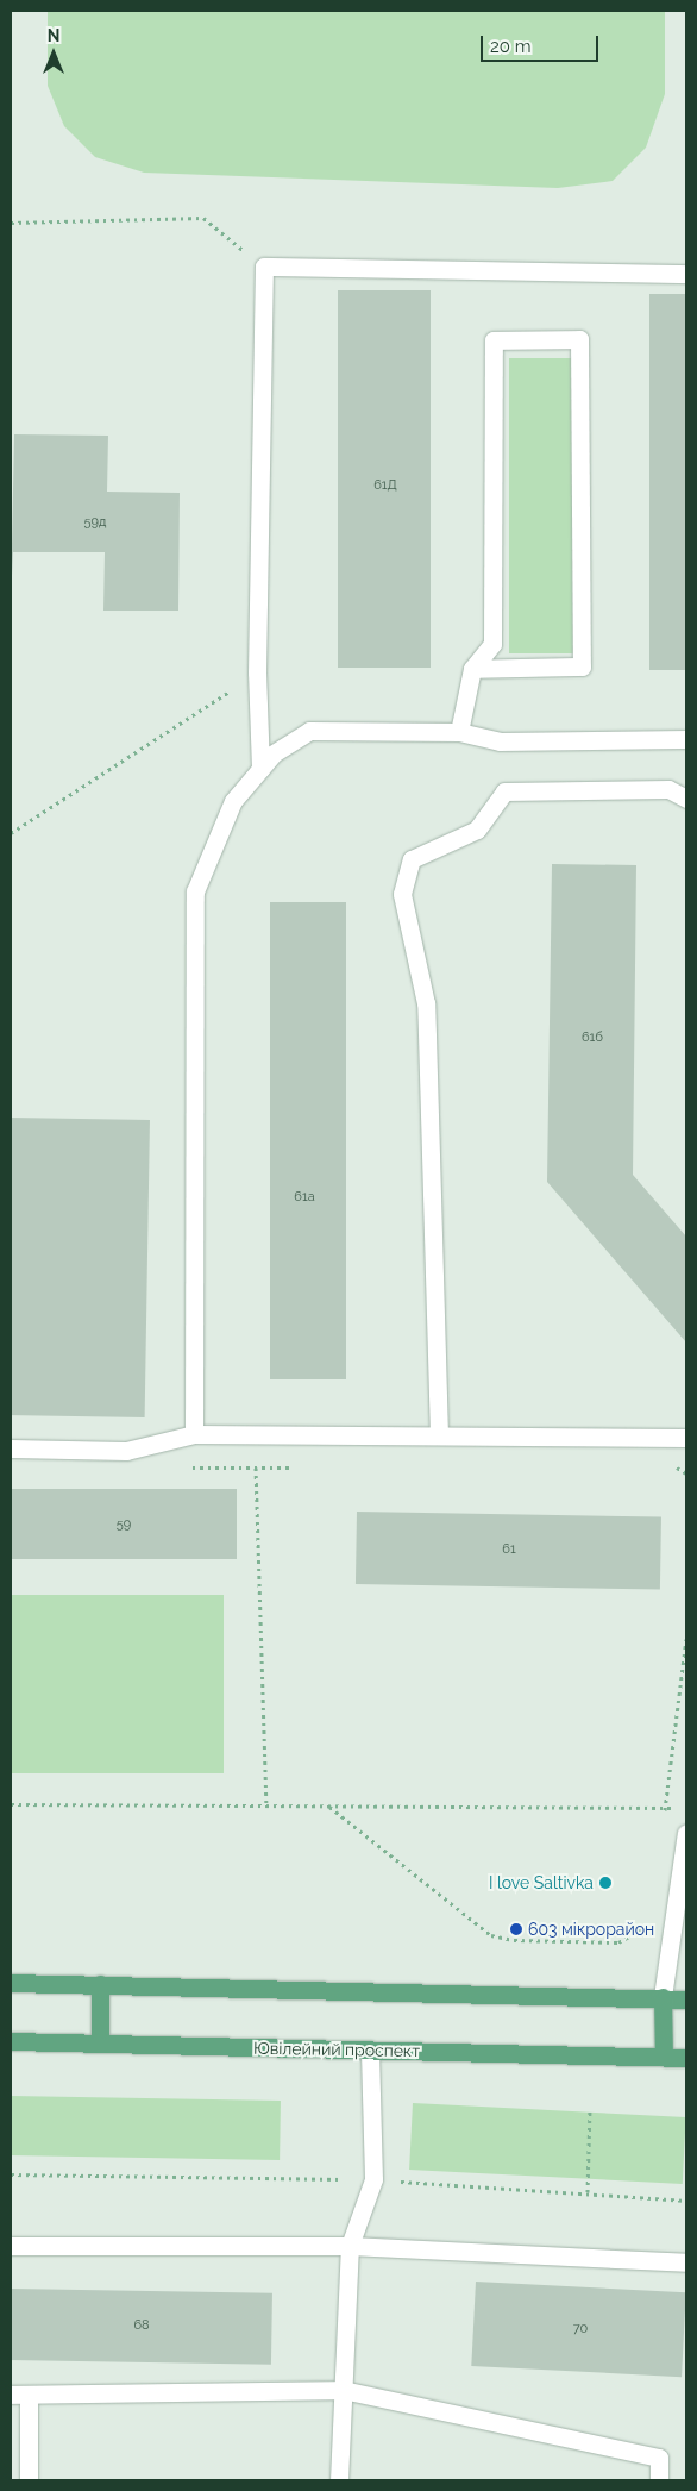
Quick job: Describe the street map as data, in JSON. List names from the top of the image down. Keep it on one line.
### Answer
{"streets":{"main road":["Ювілейний проспект"]},"places":["I love Saltivka","603 мікрорайон"],"house_numbers":["61Д","59д","61б","61а","59","61","68","70"],"scale_bar":"20 m","north":"top"}
